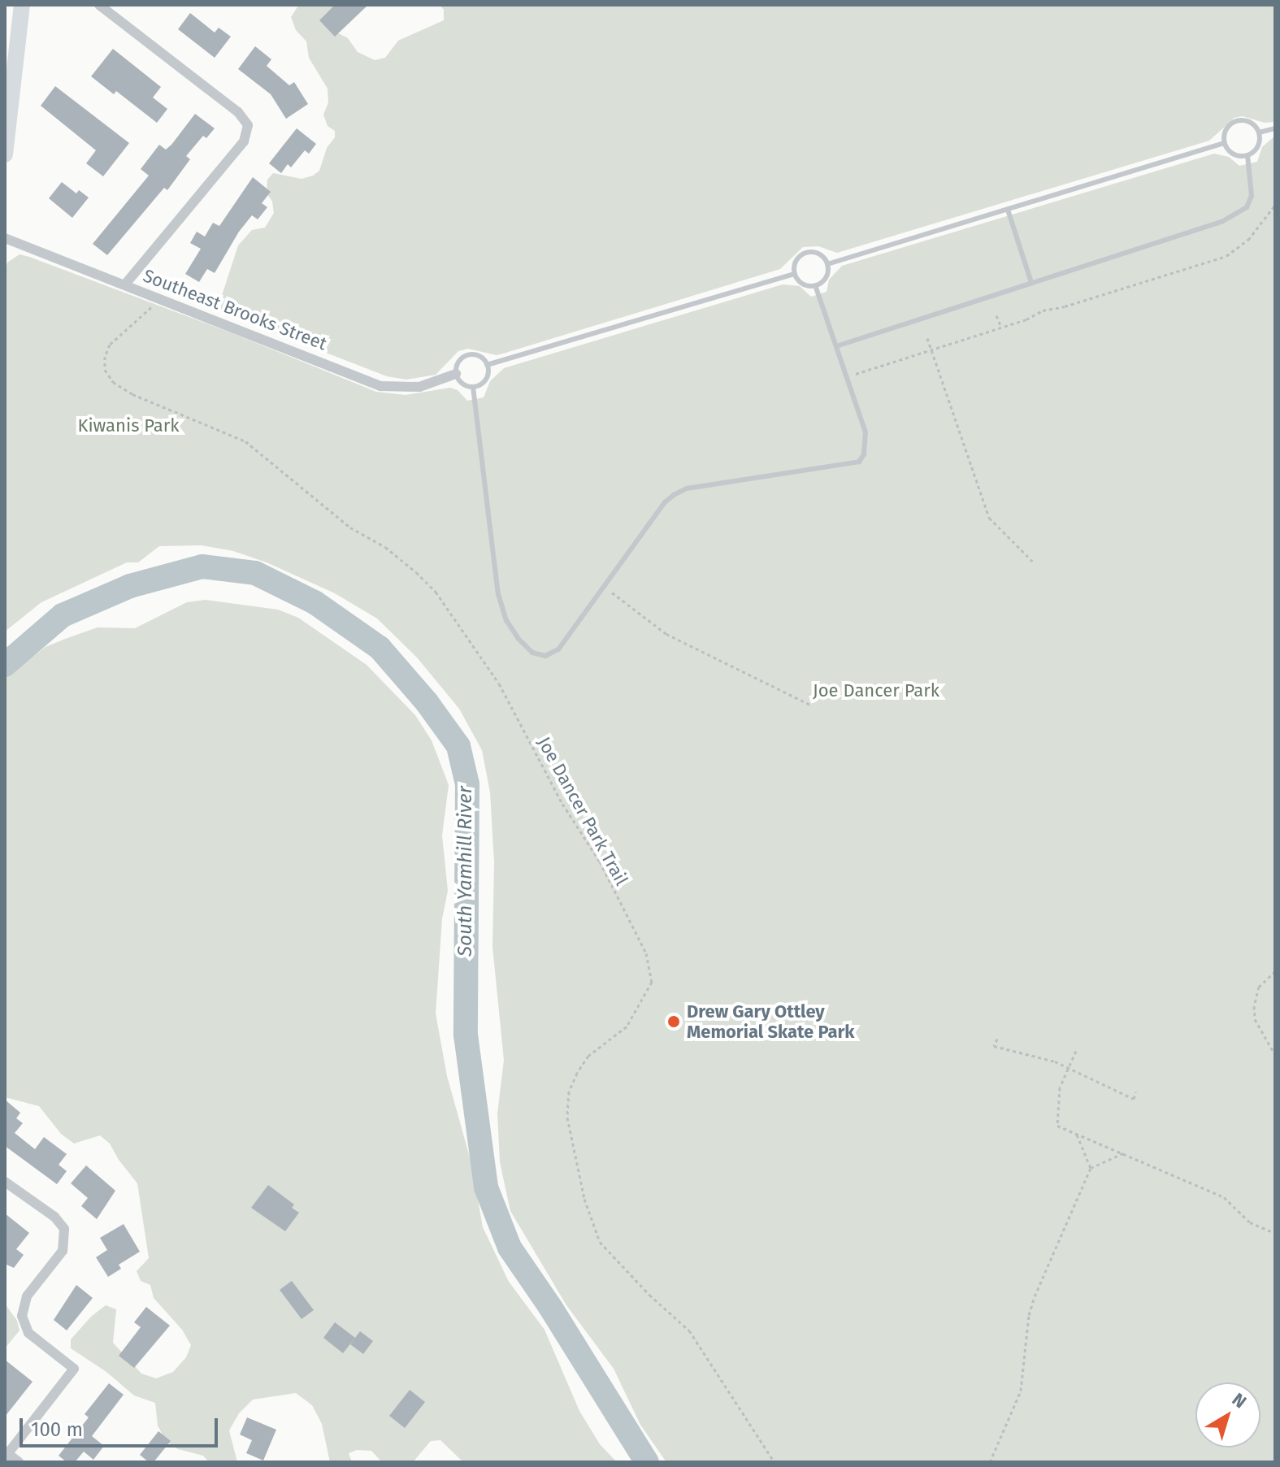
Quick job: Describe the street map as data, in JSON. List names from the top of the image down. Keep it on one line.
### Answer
{"streets":{"street":["Southeast Brooks Street"],"path":["Joe Dancer Park Trail"]},"crossings":[["Southeast Brooks Street","Joe Dancer Park Trail"]],"water":["South Yamhill River"],"parks":["Kiwanis Park","Joe Dancer Park"],"places":["Drew Gary Ottley Memorial Skate Park"],"scale_bar":"100 m","north":"top right"}
